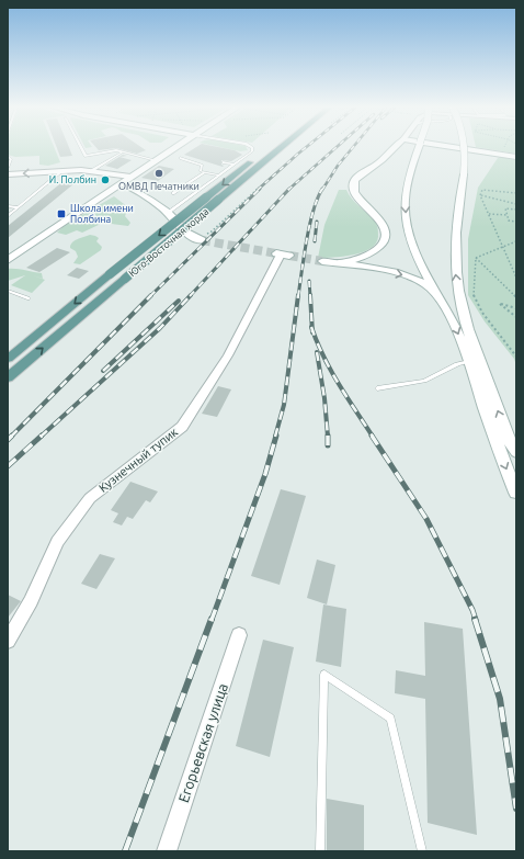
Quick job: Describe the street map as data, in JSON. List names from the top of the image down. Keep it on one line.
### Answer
{"streets":{"main road":["Юго-Восточная хорда"],"street":["Кузнечный тупик","Егорьевская улица"]},"places":{"other":["ОМВД Печатники","И. Полбин"],"transit":["Школа имени Полбина"]}}
